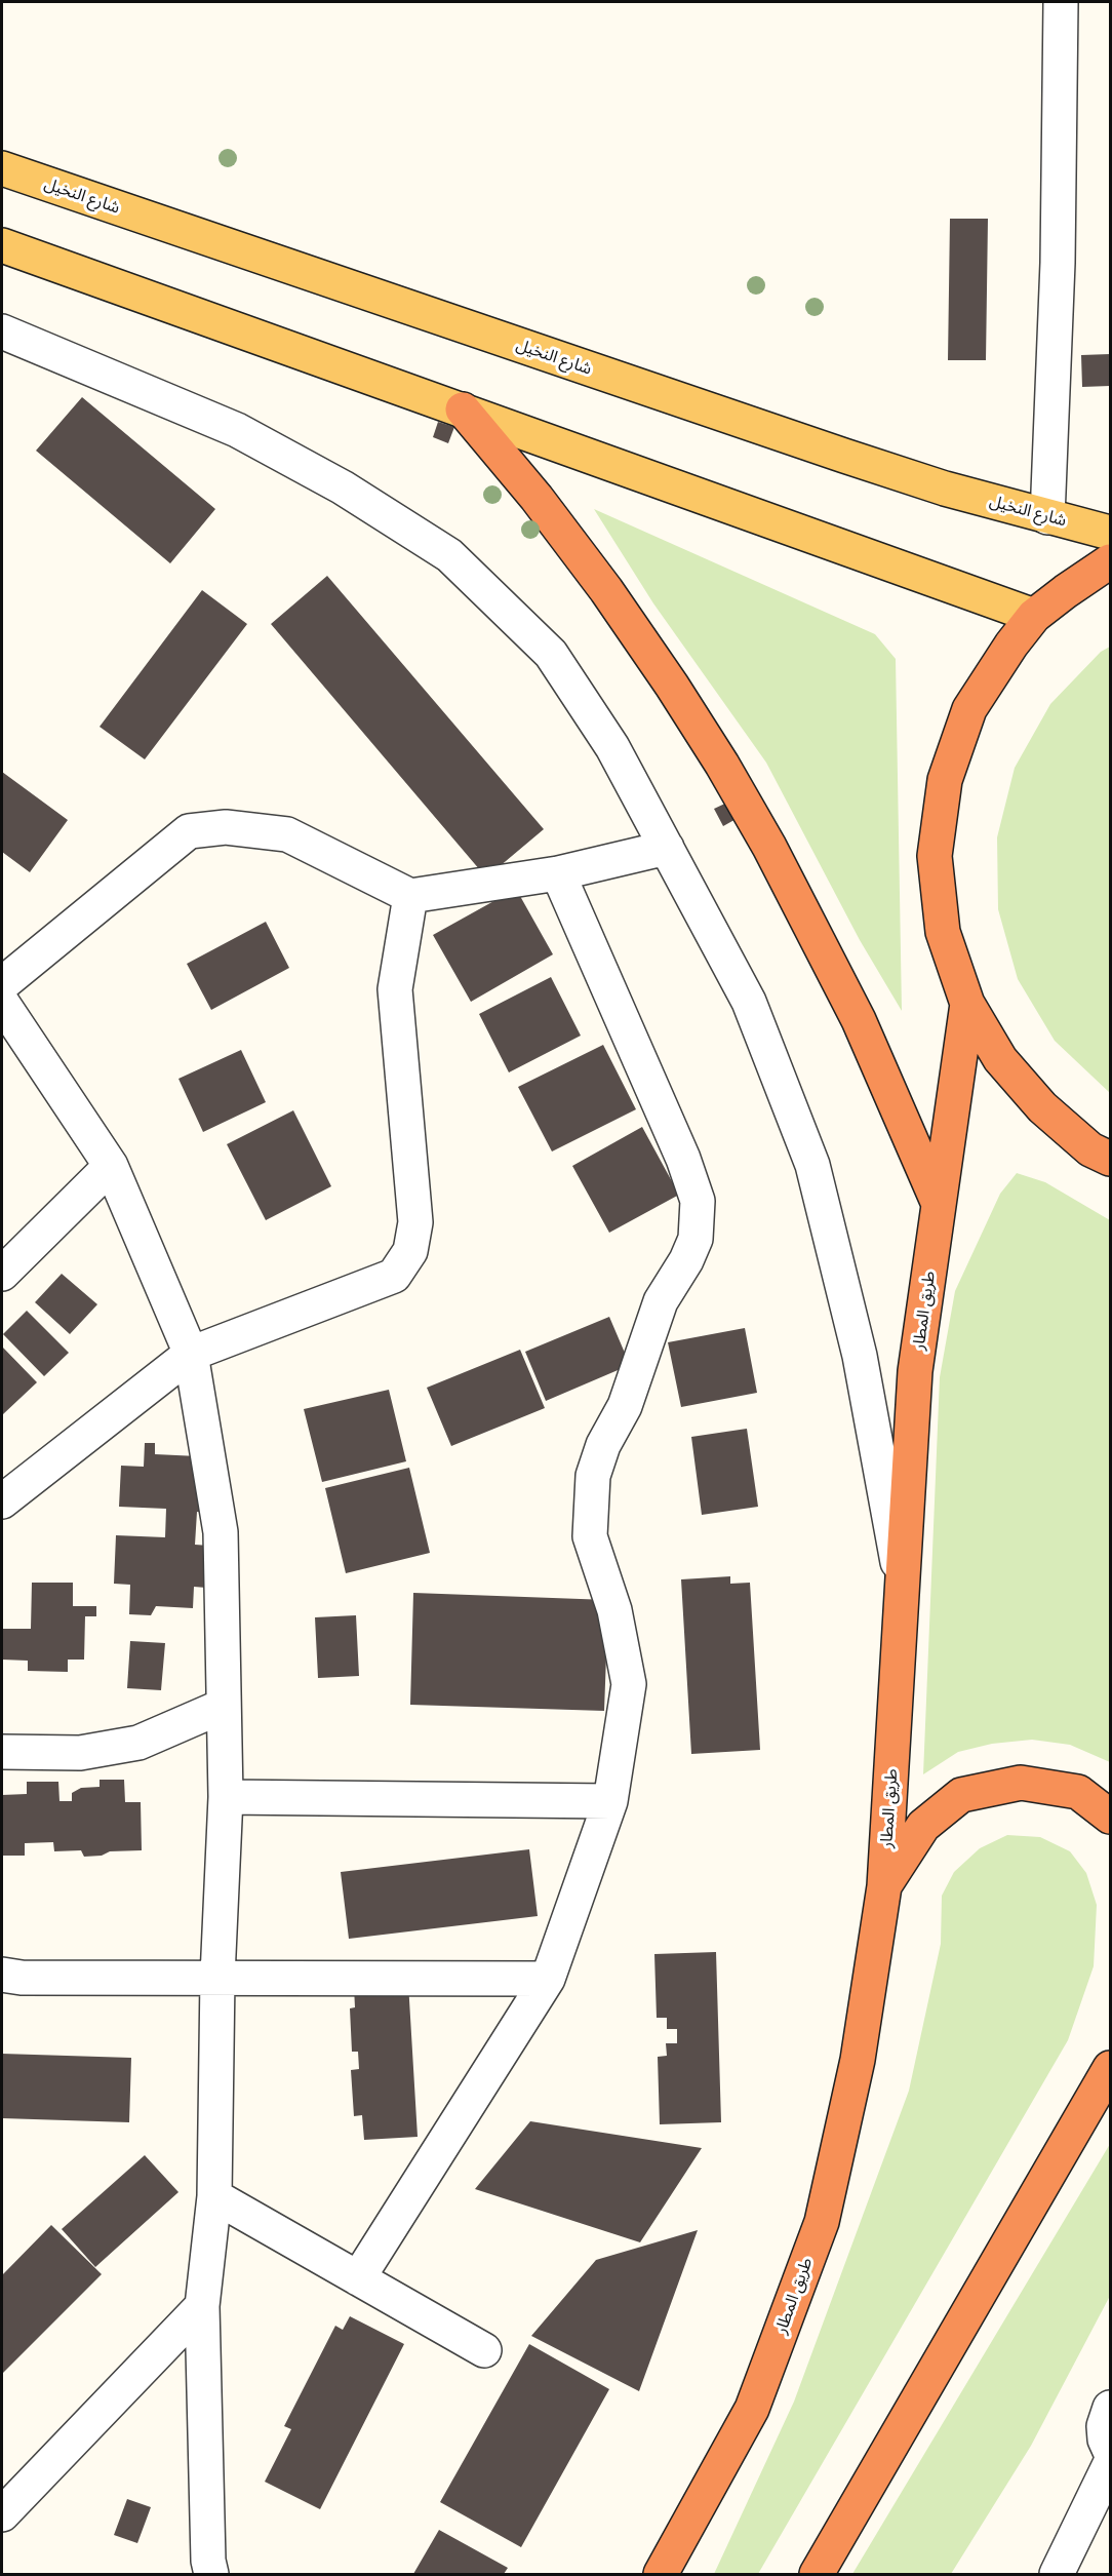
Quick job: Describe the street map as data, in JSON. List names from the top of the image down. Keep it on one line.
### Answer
{"streets":{"highway":["طريق المطار"],"main road":["شارع النخيل"]}}
